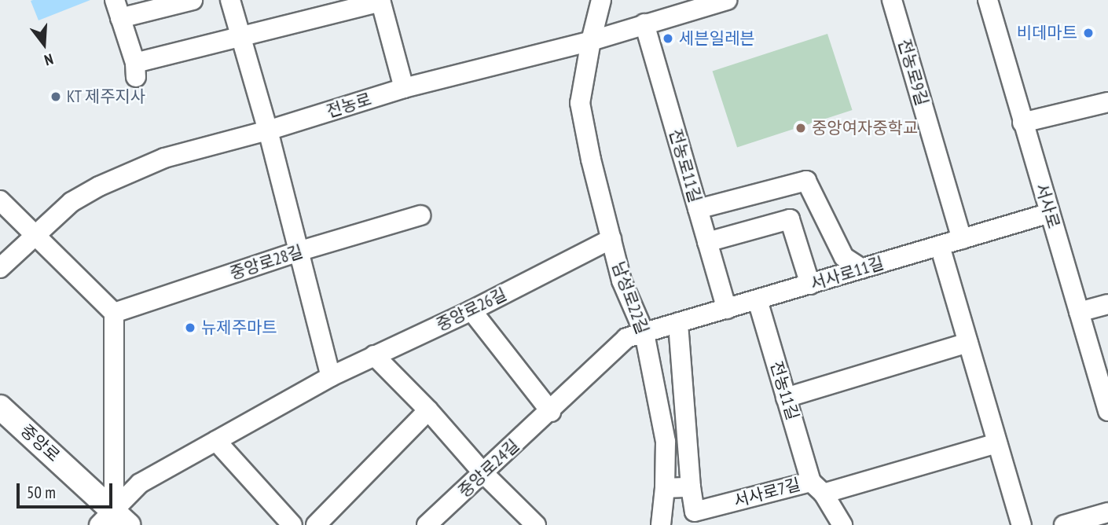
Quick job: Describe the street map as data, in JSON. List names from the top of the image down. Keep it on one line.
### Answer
{"streets":{"main road":["중앙로"],"street":["전농로9길","전농로","전농로11길","서사로","중앙로28길","서사로11길","남성로22길","중앙로26길","전농11길","중앙로24길","서사로7길"]},"crossings":[["전농로9길","서사로11길"],["전농로","전농로11길"],["전농로","남성로22길"],["전농로11길","서사로11길"],["서사로","서사로11길"],["서사로11길","남성로22길"],["서사로11길","전농11길"],["서사로11길","중앙로24길"],["서사로11길","서사로7길"],["남성로22길","중앙로26길"],["남성로22길","중앙로24길"],["중앙로26길","중앙로"],["전농11길","서사로7길"]],"places":["비데마트","세븐일레븐","KT 제주지사","중앙여자중학교","뉴제주마트"],"scale_bar":"50 m","north":"bottom"}
